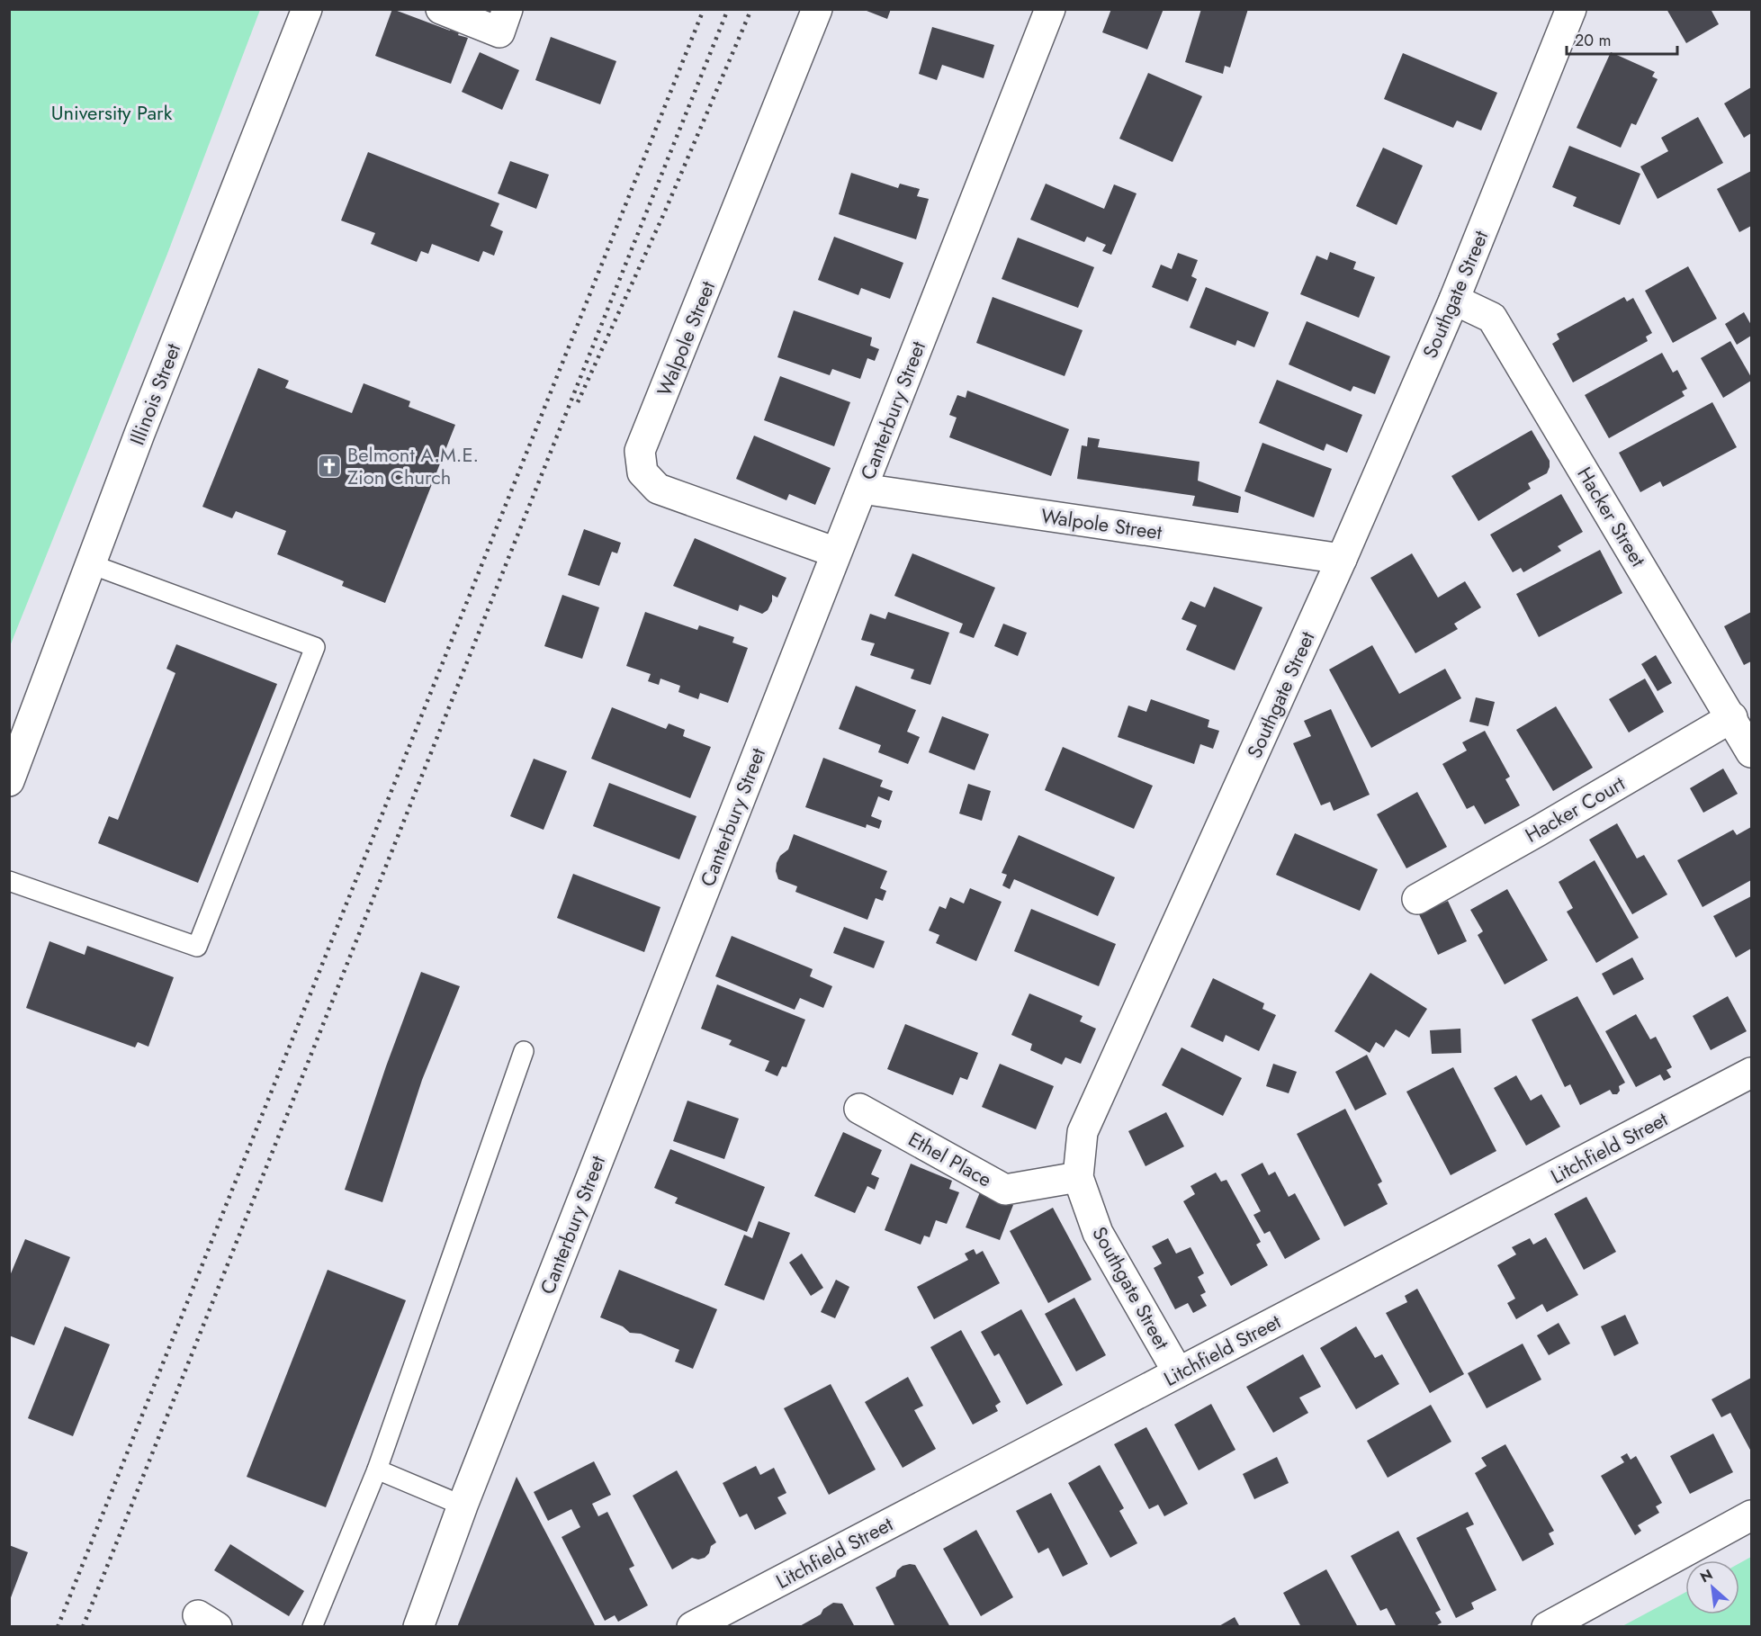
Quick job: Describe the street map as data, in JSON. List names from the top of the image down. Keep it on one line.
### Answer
{"streets":{"street":["Southgate Street","Walpole Street","Illinois Street","Canterbury Street","Hacker Street","Hacker Court","Litchfield Street","Ethel Place"]},"crossings":[["Southgate Street","Walpole Street"],["Southgate Street","Hacker Street"],["Southgate Street","Litchfield Street"],["Southgate Street","Ethel Place"],["Walpole Street","Canterbury Street"],["Hacker Street","Hacker Court"]],"parks":["University Park"],"places":{"church":["Belmont A.M.E. Zion Church"]},"scale_bar":"20 m","north":"top left"}
